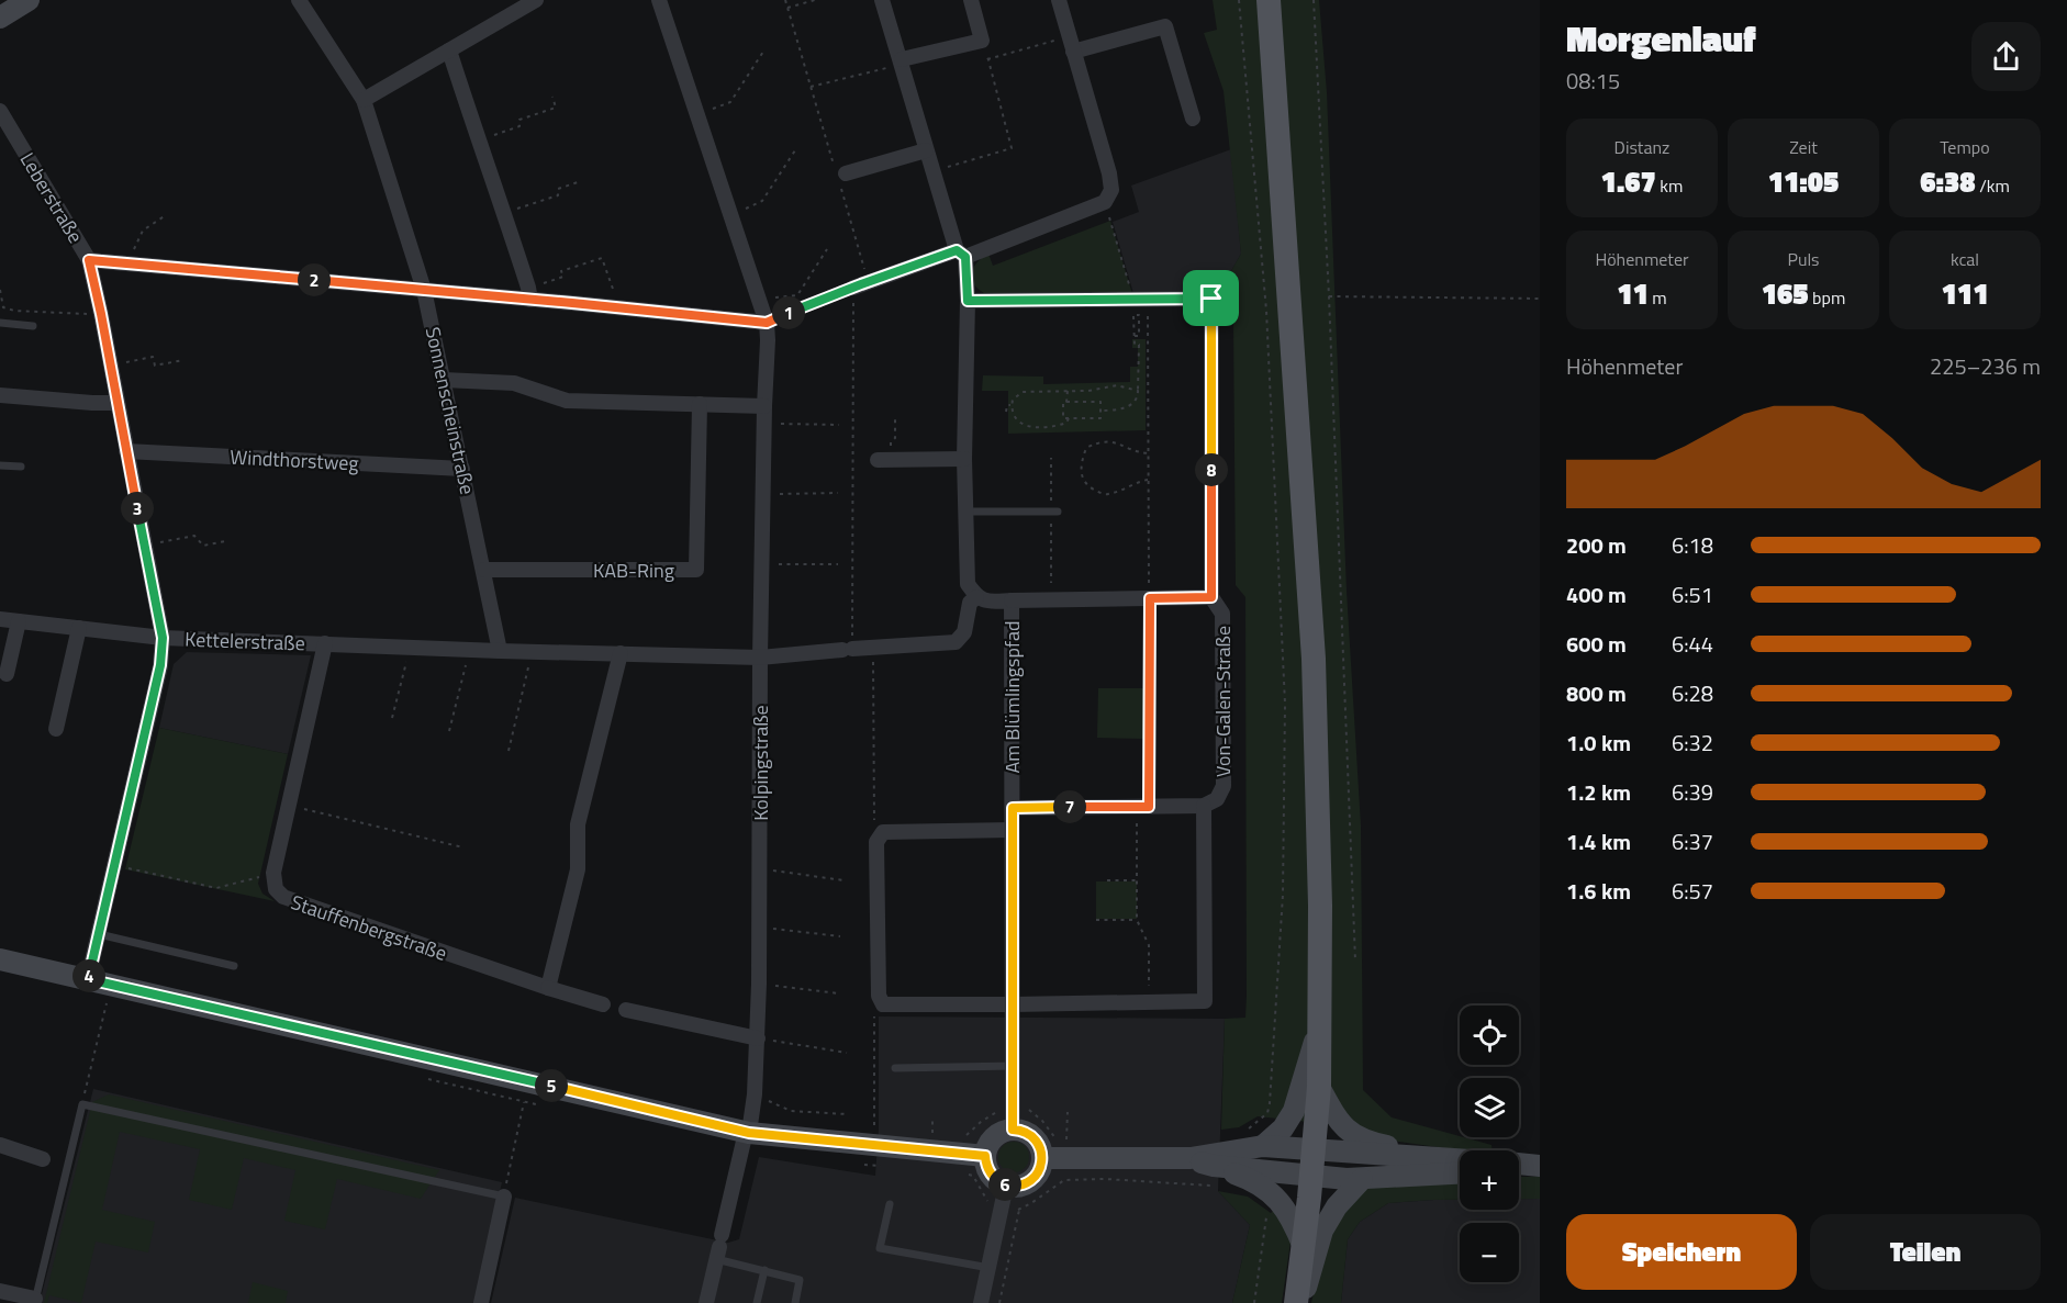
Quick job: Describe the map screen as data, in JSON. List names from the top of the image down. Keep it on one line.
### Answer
{"streets":{"street":["Leberstraße","Sonnenscheinstraße","Windthorstweg","KAB-Ring","Kettelerstraße","Am Blümlingspfad","Von-Galen-Straße","Kolpingstraße","Stauffenbergstraße"]},"crossings":[["Leberstraße","Windthorstweg"],["Leberstraße","Kettelerstraße"],["Sonnenscheinstraße","Windthorstweg"],["Sonnenscheinstraße","KAB-Ring"],["Sonnenscheinstraße","Kettelerstraße"],["Kettelerstraße","Kolpingstraße"],["Kettelerstraße","Stauffenbergstraße"],["Am Blümlingspfad","Von-Galen-Straße"]],"page":{"heading":["Morgenlauf","08:15"],"stats":[["Distanz","1.67 km"],["Zeit","11:05"],["Tempo","6:38 /km"],["Höhenmeter","11 m"],["Puls","165 bpm"],["kcal","111"]],"pins":["2","1","8","3","7","4","5","6"],"chart":["Höhenmeter","225–236 m"],"list":[{"name":"200 m","note":"6:18"},{"name":"400 m","note":"6:51"},{"name":"600 m","note":"6:44"},{"name":"800 m","note":"6:28"},{"name":"1.0 km","note":"6:32"},{"name":"1.2 km","note":"6:39"},{"name":"1.4 km","note":"6:37"},{"name":"1.6 km","note":"6:57"}],"map_buttons":["+","−"],"buttons":["Speichern","Teilen"]}}
